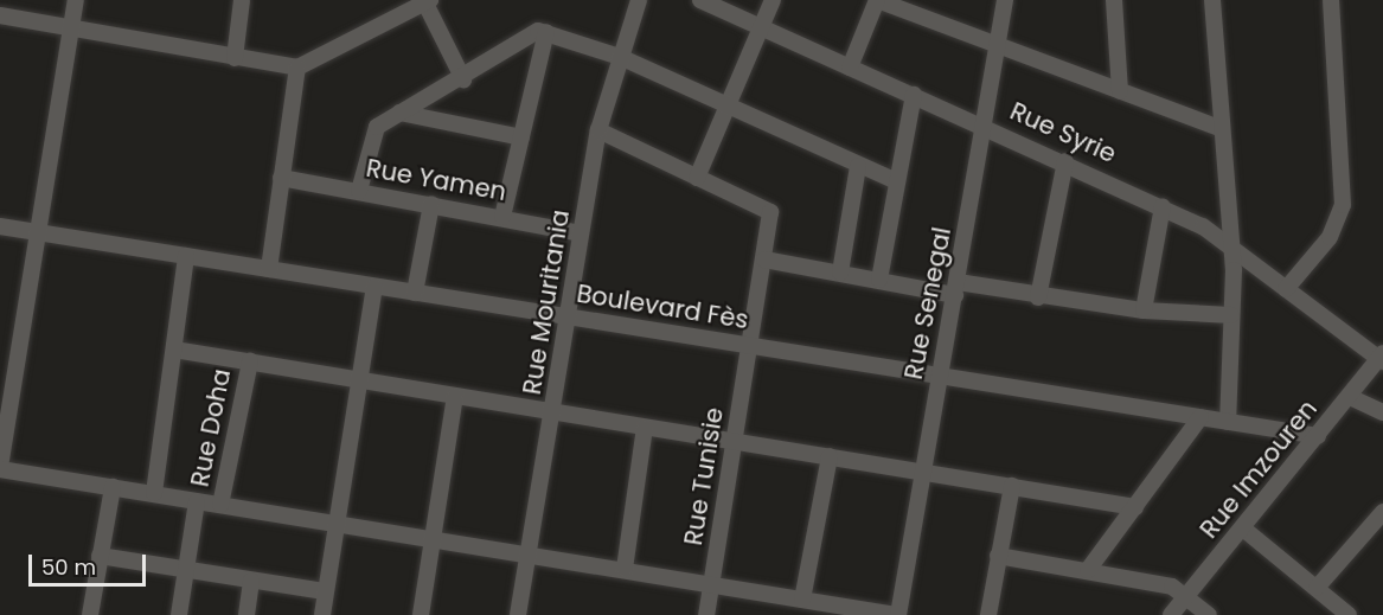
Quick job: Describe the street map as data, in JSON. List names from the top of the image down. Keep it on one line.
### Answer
{"streets":{"street":["Rue Syrie","Rue Yamen","Rue Mouritania","Rue Senegal","Boulevard Fès","Rue Doha","Rue Imzouren","Rue Tunisie"]},"crossings":[["Rue Syrie","Rue Senegal"],["Rue Syrie","Rue Imzouren"],["Rue Yamen","Rue Mouritania"],["Rue Mouritania","Boulevard Fès"],["Rue Senegal","Boulevard Fès"],["Boulevard Fès","Rue Imzouren"],["Boulevard Fès","Rue Tunisie"]],"scale_bar":"50 m"}
